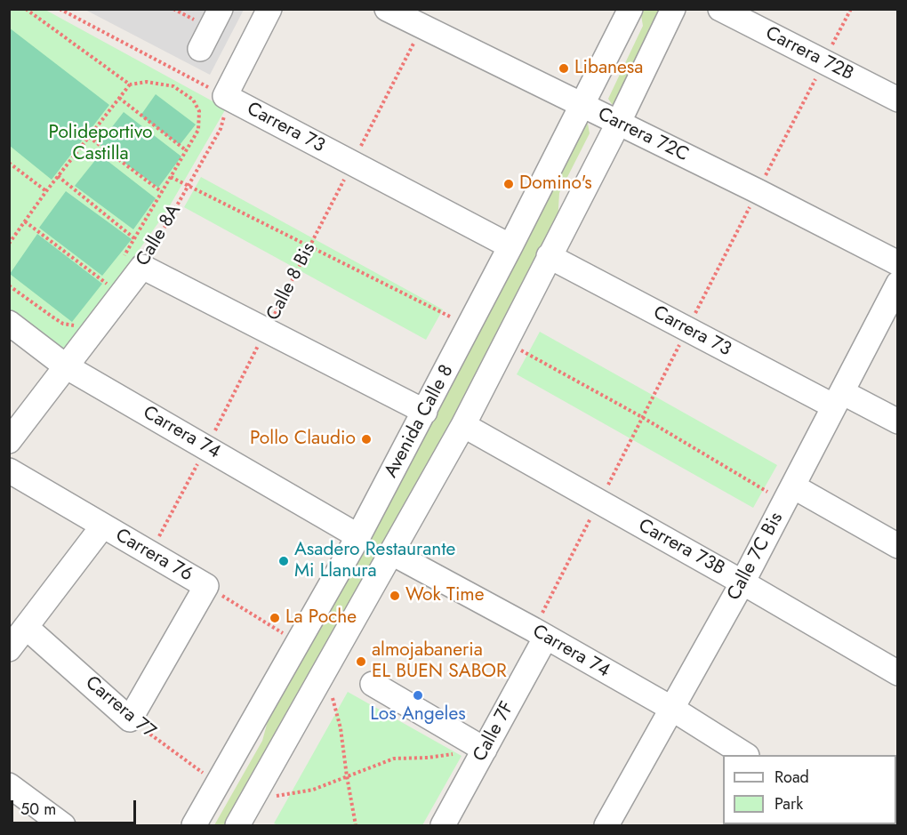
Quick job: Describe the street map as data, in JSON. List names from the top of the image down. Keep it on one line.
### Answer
{"streets":{"street":["Carrera 72B","Carrera 73","Carrera 72C","Calle 8A","Avenida Calle 8","Carrera 74","Carrera 73B","Carrera 76","Calle 7C Bis","Carrera 77","Calle 7F"],"path":["Calle 8 Bis"]},"crossings":[["Carrera 73","Calle 8A"],["Carrera 73","Calle 8 Bis"],["Carrera 73","Avenida Calle 8"],["Carrera 73","Calle 7C Bis"],["Carrera 72C","Calle 8 Bis"],["Carrera 72C","Avenida Calle 8"],["Calle 8A","Carrera 74"],["Calle 8 Bis","Carrera 74"],["Calle 8 Bis","Carrera 76"],["Avenida Calle 8","Carrera 74"],["Avenida Calle 8","Carrera 73B"],["Avenida Calle 8","Carrera 76"],["Avenida Calle 8","Carrera 77"],["Carrera 74","Calle 7C Bis"],["Carrera 74","Calle 7F"],["Carrera 73B","Calle 7C Bis"]],"parks":["Polideportivo Castilla"],"places":["Libanesa","Domino's","Pollo Claudio","Asadero Restaurante Mi Llanura","Wok Time","La Poche","almojabaneria EL BUEN SABOR","Los Angeles"],"legend":["Road","Park"],"scale_bar":"50 m"}
